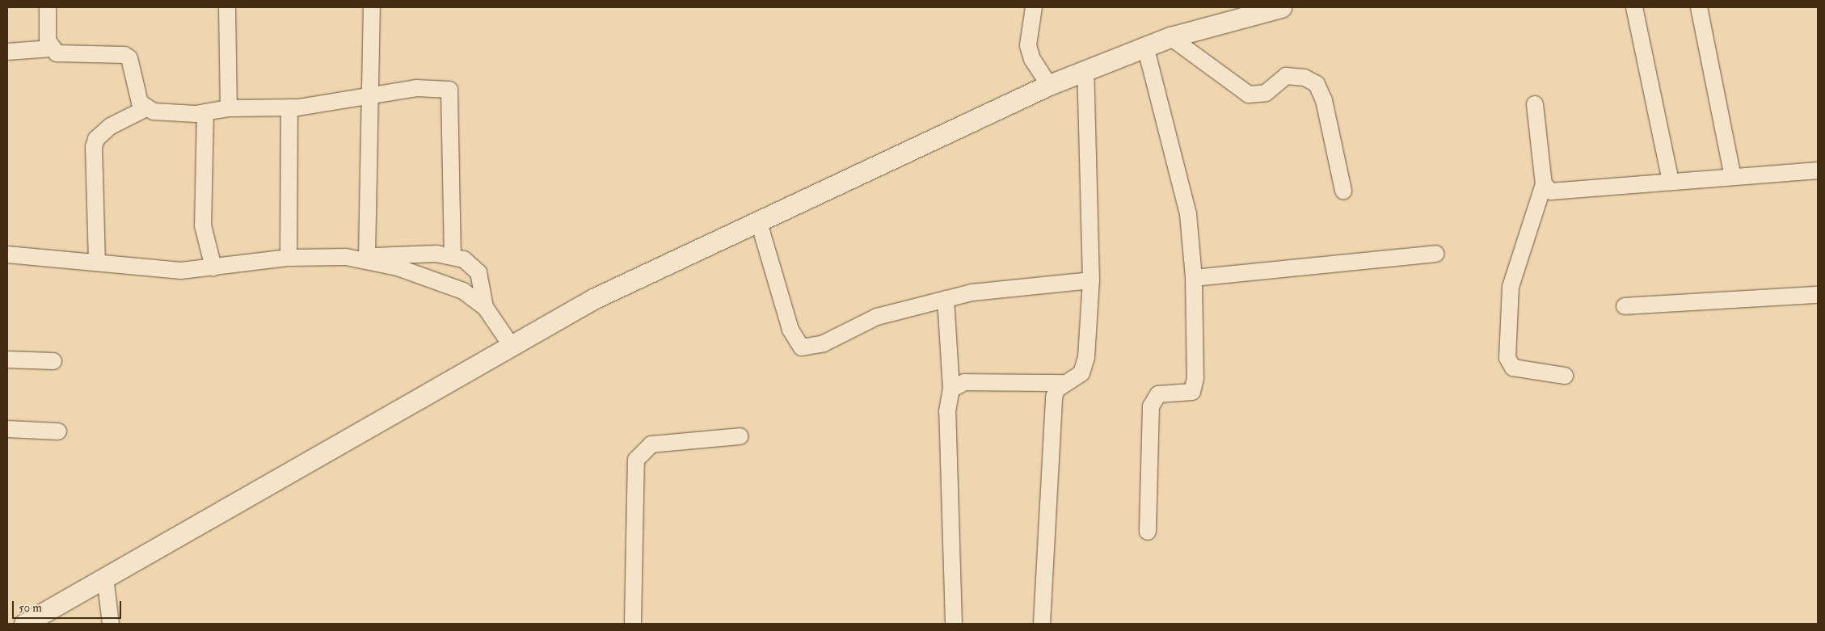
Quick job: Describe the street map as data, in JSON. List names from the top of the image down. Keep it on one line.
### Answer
{"scale_bar":"50 m"}
